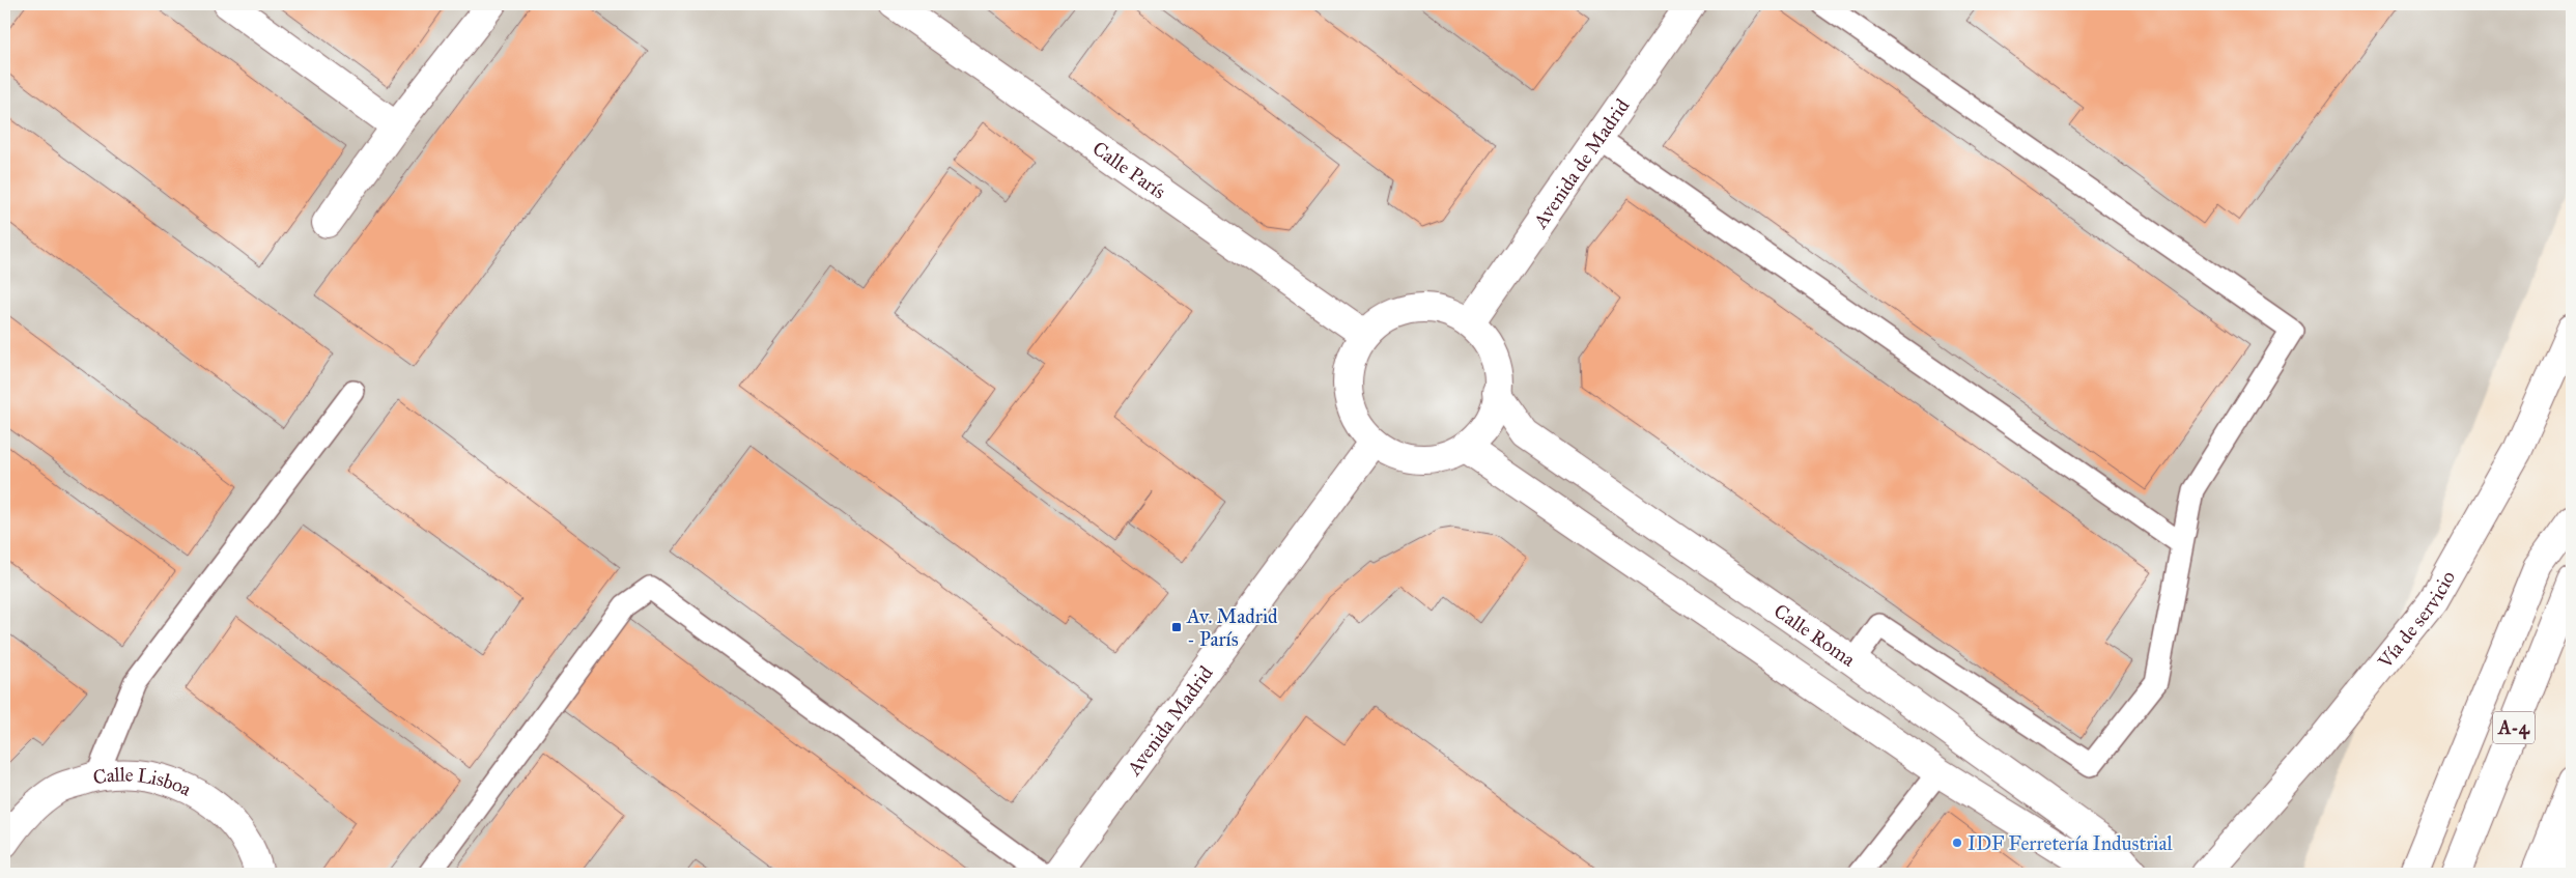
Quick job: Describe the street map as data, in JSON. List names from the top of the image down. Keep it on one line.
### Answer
{"streets":{"main road":["Avenida de Madrid","Calle París","Vía de servicio","Calle Roma","Avenida Madrid","A-4","Calle Lisboa"]},"crossings":[["Avenida de Madrid","Calle París"],["Avenida de Madrid","Calle Roma"],["Avenida de Madrid","Avenida Madrid"],["Calle París","Calle Roma"],["Calle París","Avenida Madrid"],["Calle Roma","Avenida Madrid"]],"places":{"transit":["Av. Madrid - París"],"other":["IDF Ferretería Industrial"]}}
